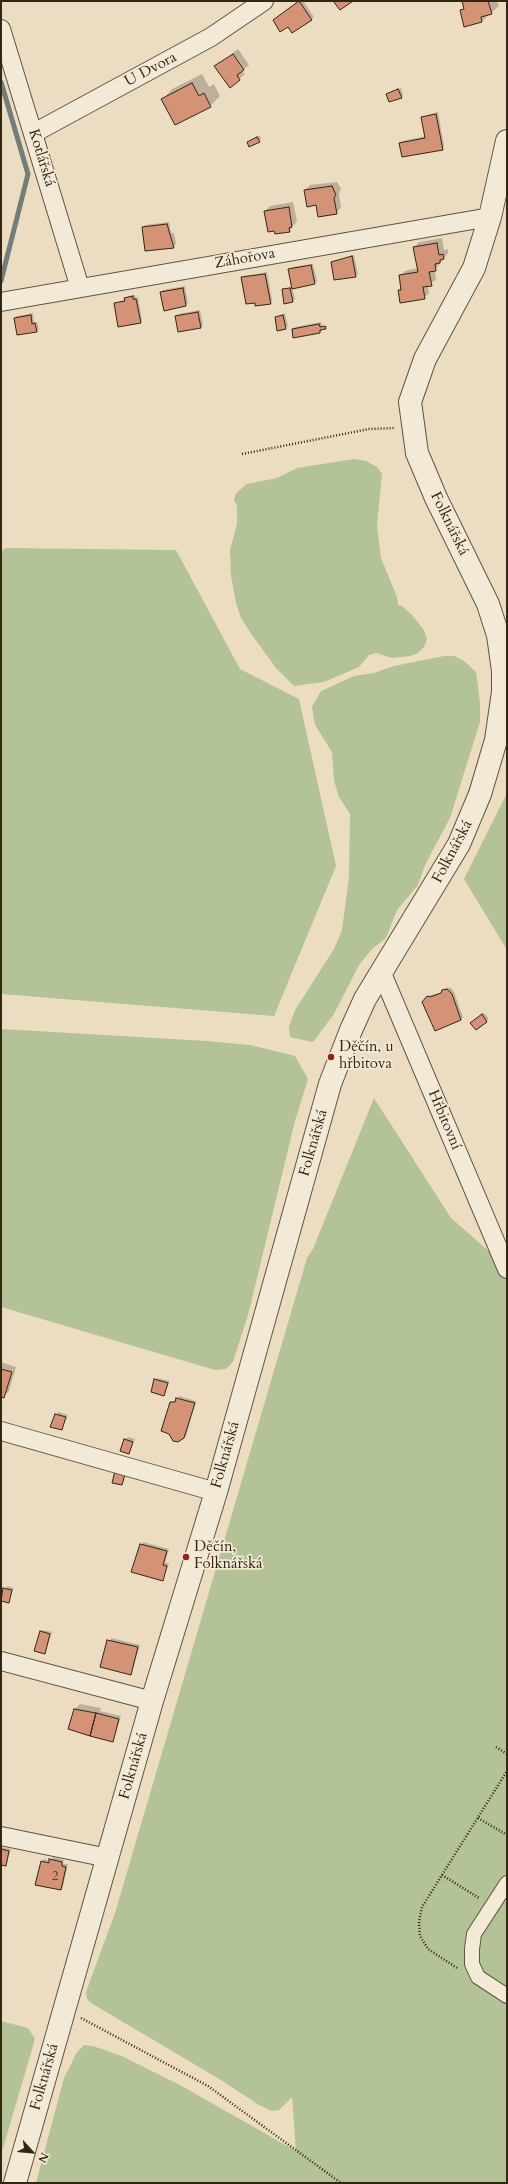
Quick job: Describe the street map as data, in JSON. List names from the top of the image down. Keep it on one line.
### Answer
{"streets":{"street":["U Dvora","Kotlářská","Záhořova","Folknářská","Hřbitovní"]},"crossings":[["U Dvora","Kotlářská"],["Kotlářská","Záhořova"],["Záhořova","Folknářská"],["Folknářská","Hřbitovní"]],"places":["Děčín, u hřbitova","Děčín, Folknářská"],"house_numbers":["2"],"north":"bottom right"}
